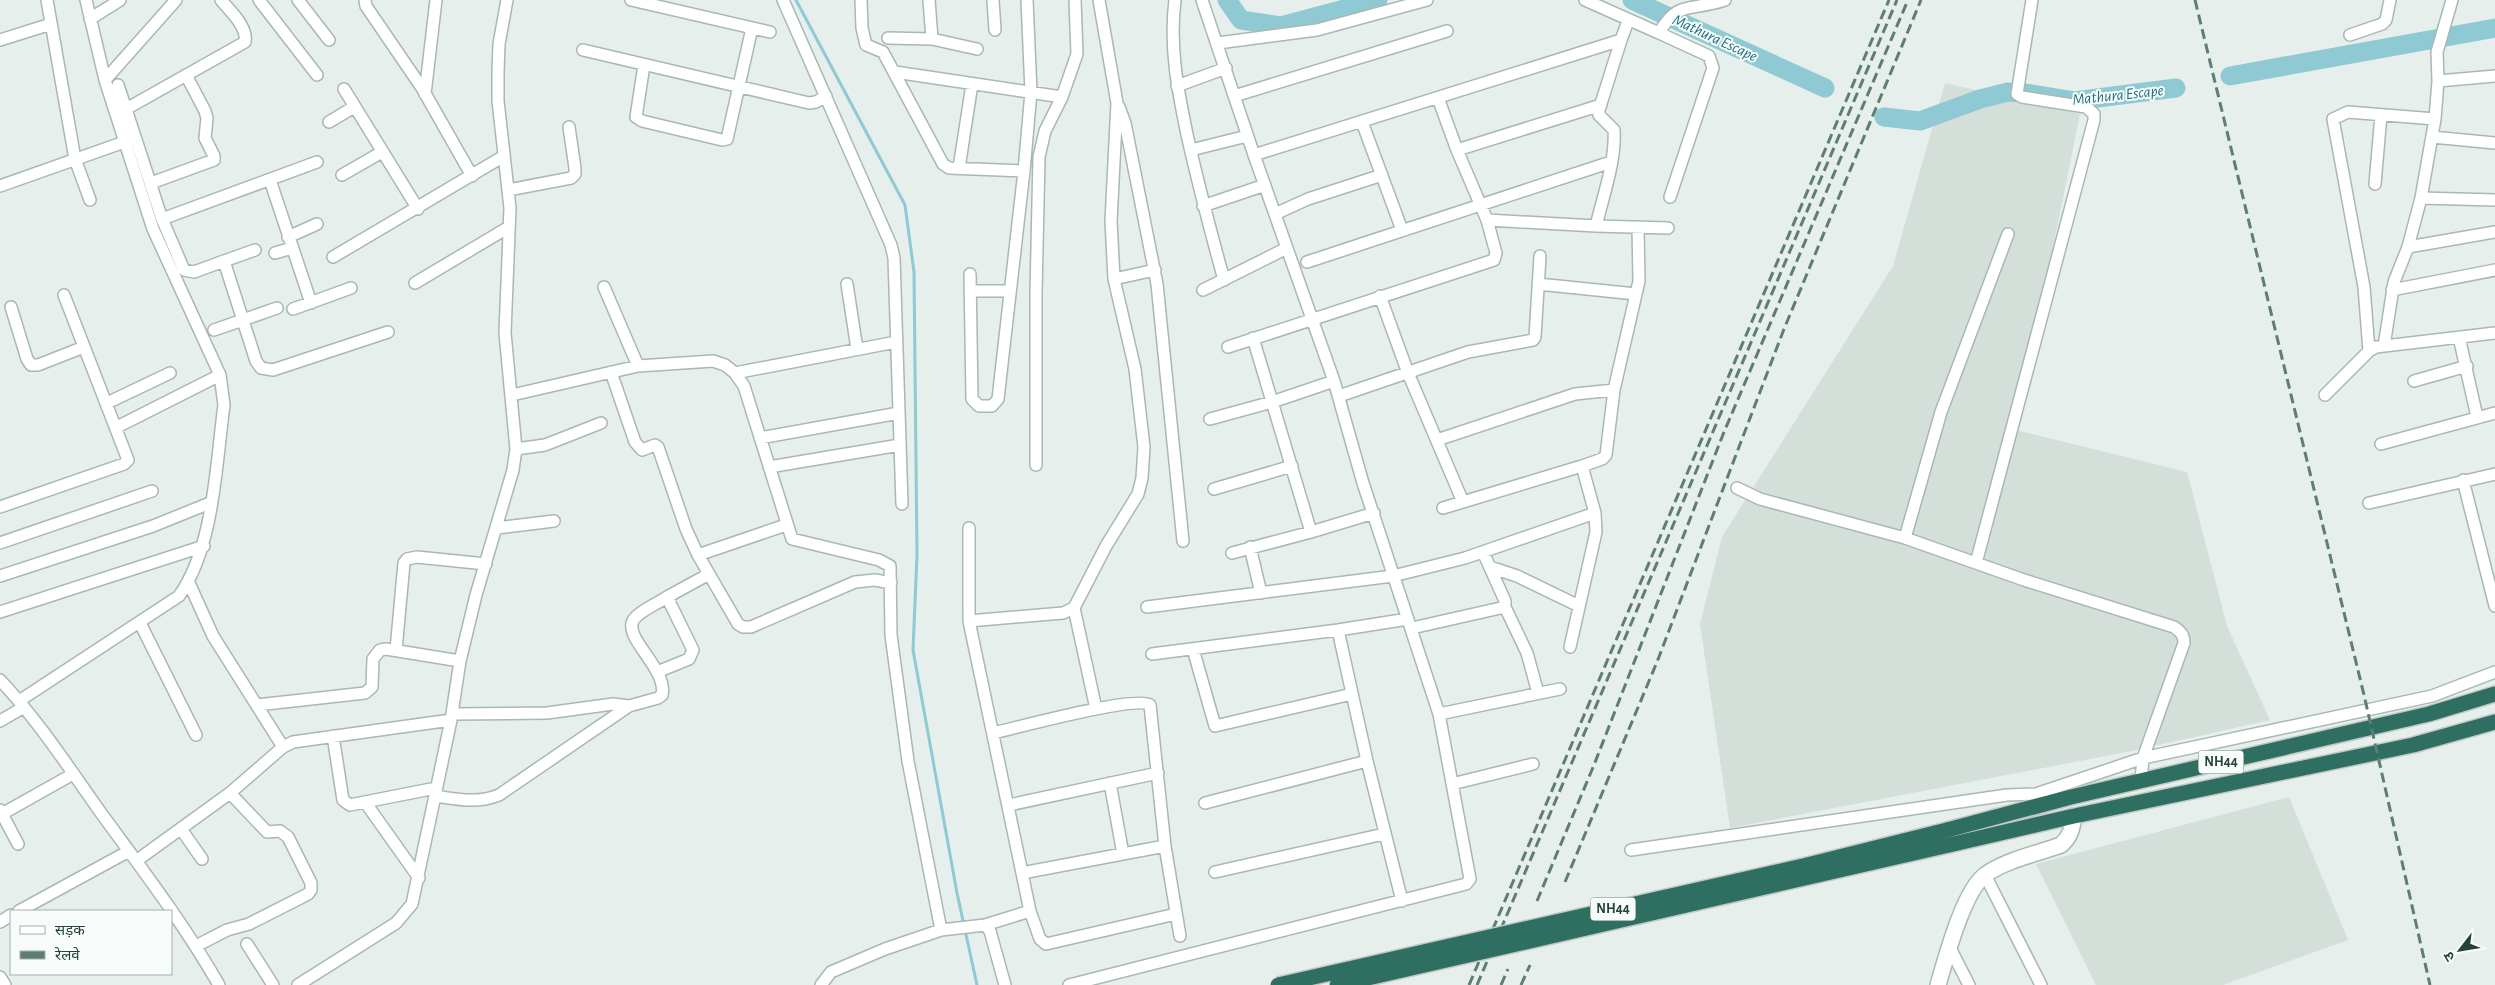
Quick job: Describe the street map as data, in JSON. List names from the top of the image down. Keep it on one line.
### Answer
{"streets":{"highway":["NH44"]},"water":["Mathura Escape"],"legend":["सड़क","रेलवे"],"north":"bottom left"}
